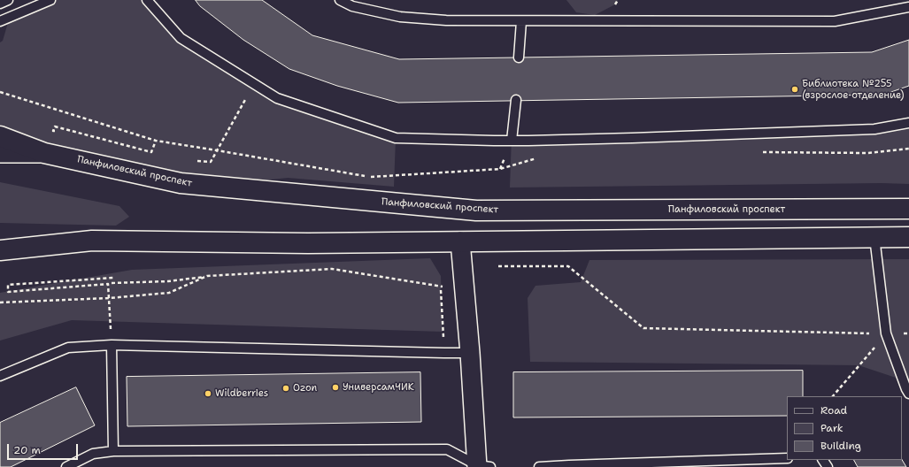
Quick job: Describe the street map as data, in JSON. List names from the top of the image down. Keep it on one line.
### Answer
{"streets":{"main road":["Панфиловский проспект"]},"places":["Библиотека №255 (взрослое отделение)","УниверсамЧИК","Ozon","Wildberries"],"legend":["Road","Park","Building"],"scale_bar":"20 m"}
